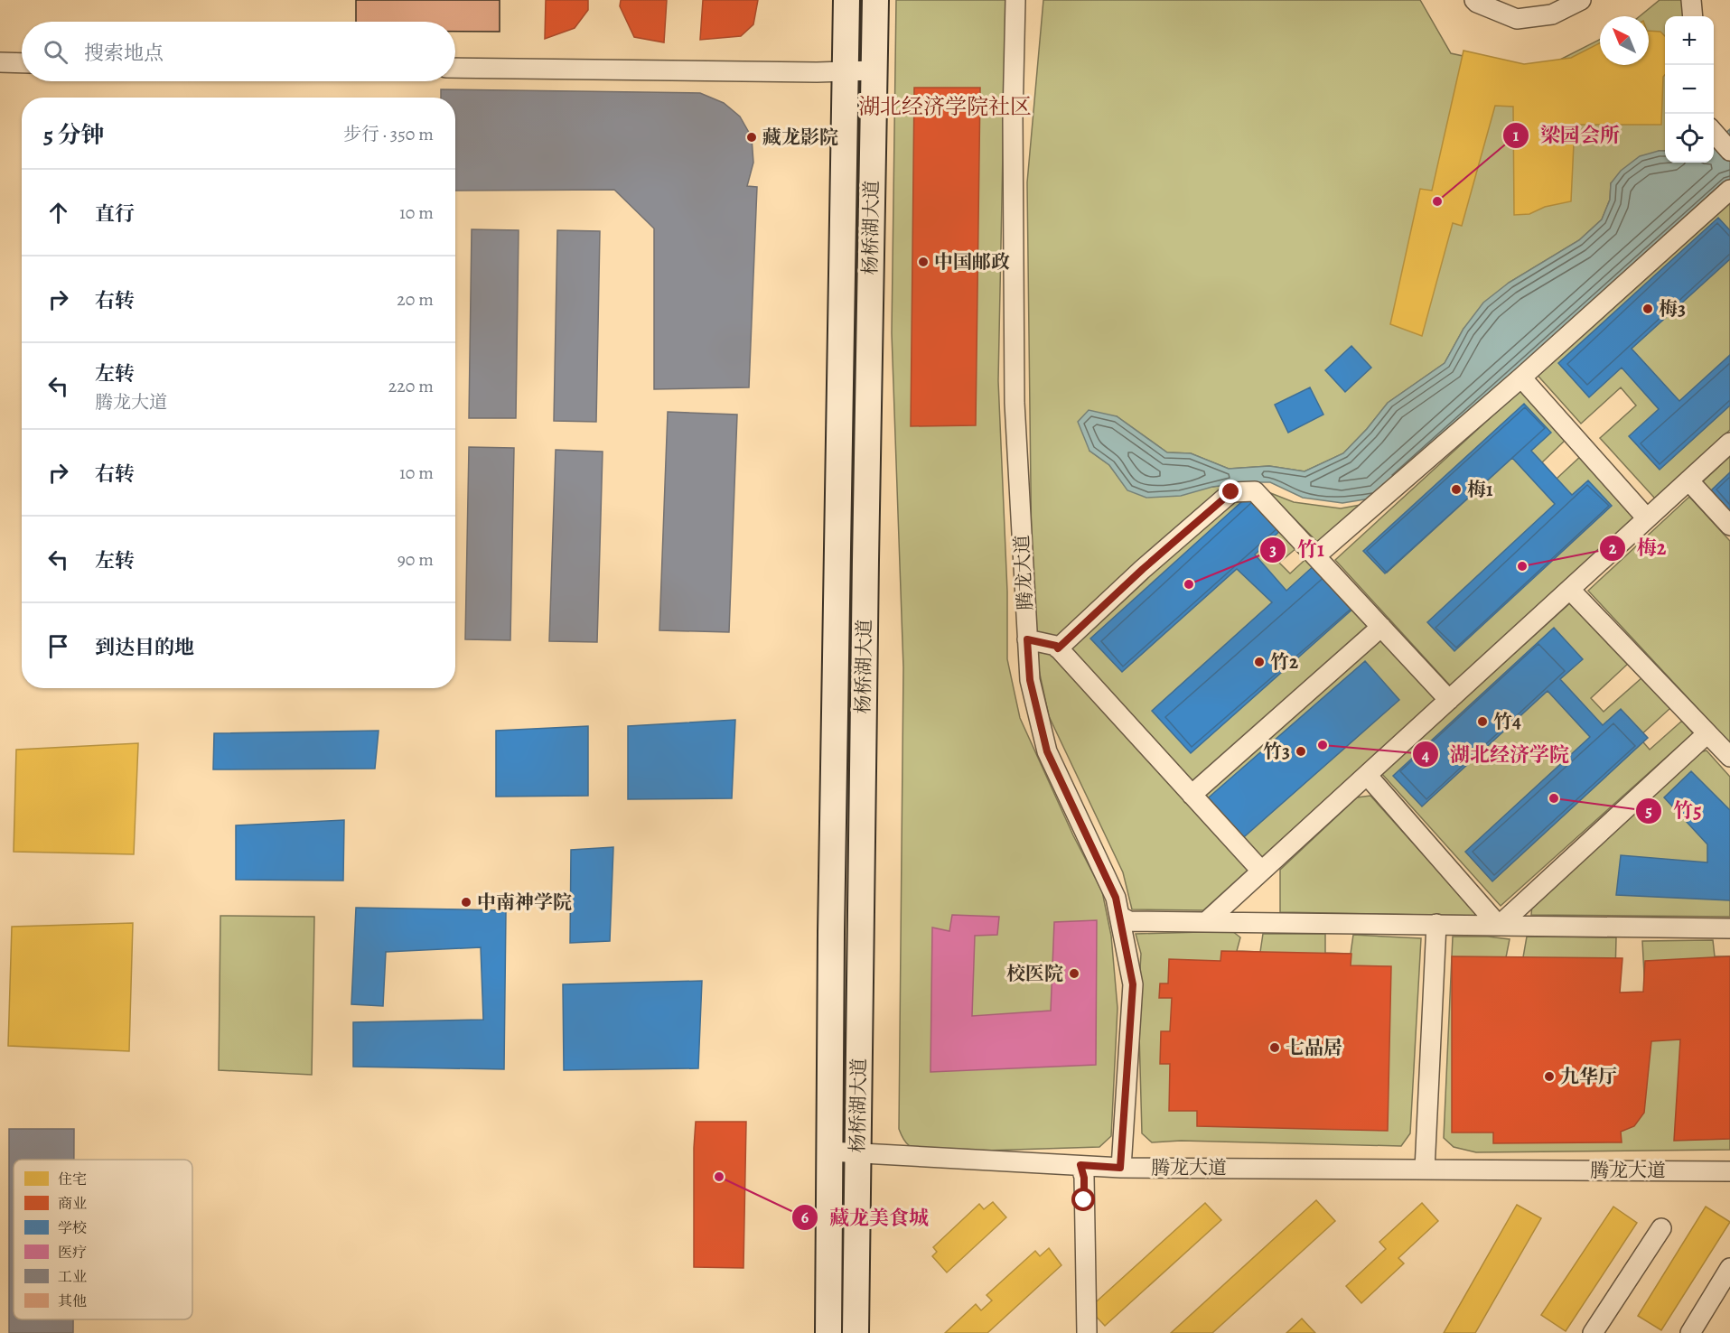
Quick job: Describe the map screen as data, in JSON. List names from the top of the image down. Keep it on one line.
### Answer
{"streets":{"main road":["杨桥湖大道"],"street":["腾龙大道"]},"districts":["湖北经济学院社区"],"places":["藏龙影院","梁园会所","中国邮政","梅3","梅1","梅2","竹1","竹2","竹4","湖北经济学院","竹3","竹5","中南神学院","校医院","七品居","九华厅","藏龙美食城"],"legend":["住宅","商业","学校","医疗","工业","其他"],"north":"top left","page":{"map_buttons":["+","−"],"search":"搜索地点","heading":["5 分钟","步行 · 350 m"],"list":[["直行","10 m"],["右转","20 m"],["左转","腾龙大道","220 m"],["右转","10 m"],["左转","90 m"],"到达目的地"]}}
